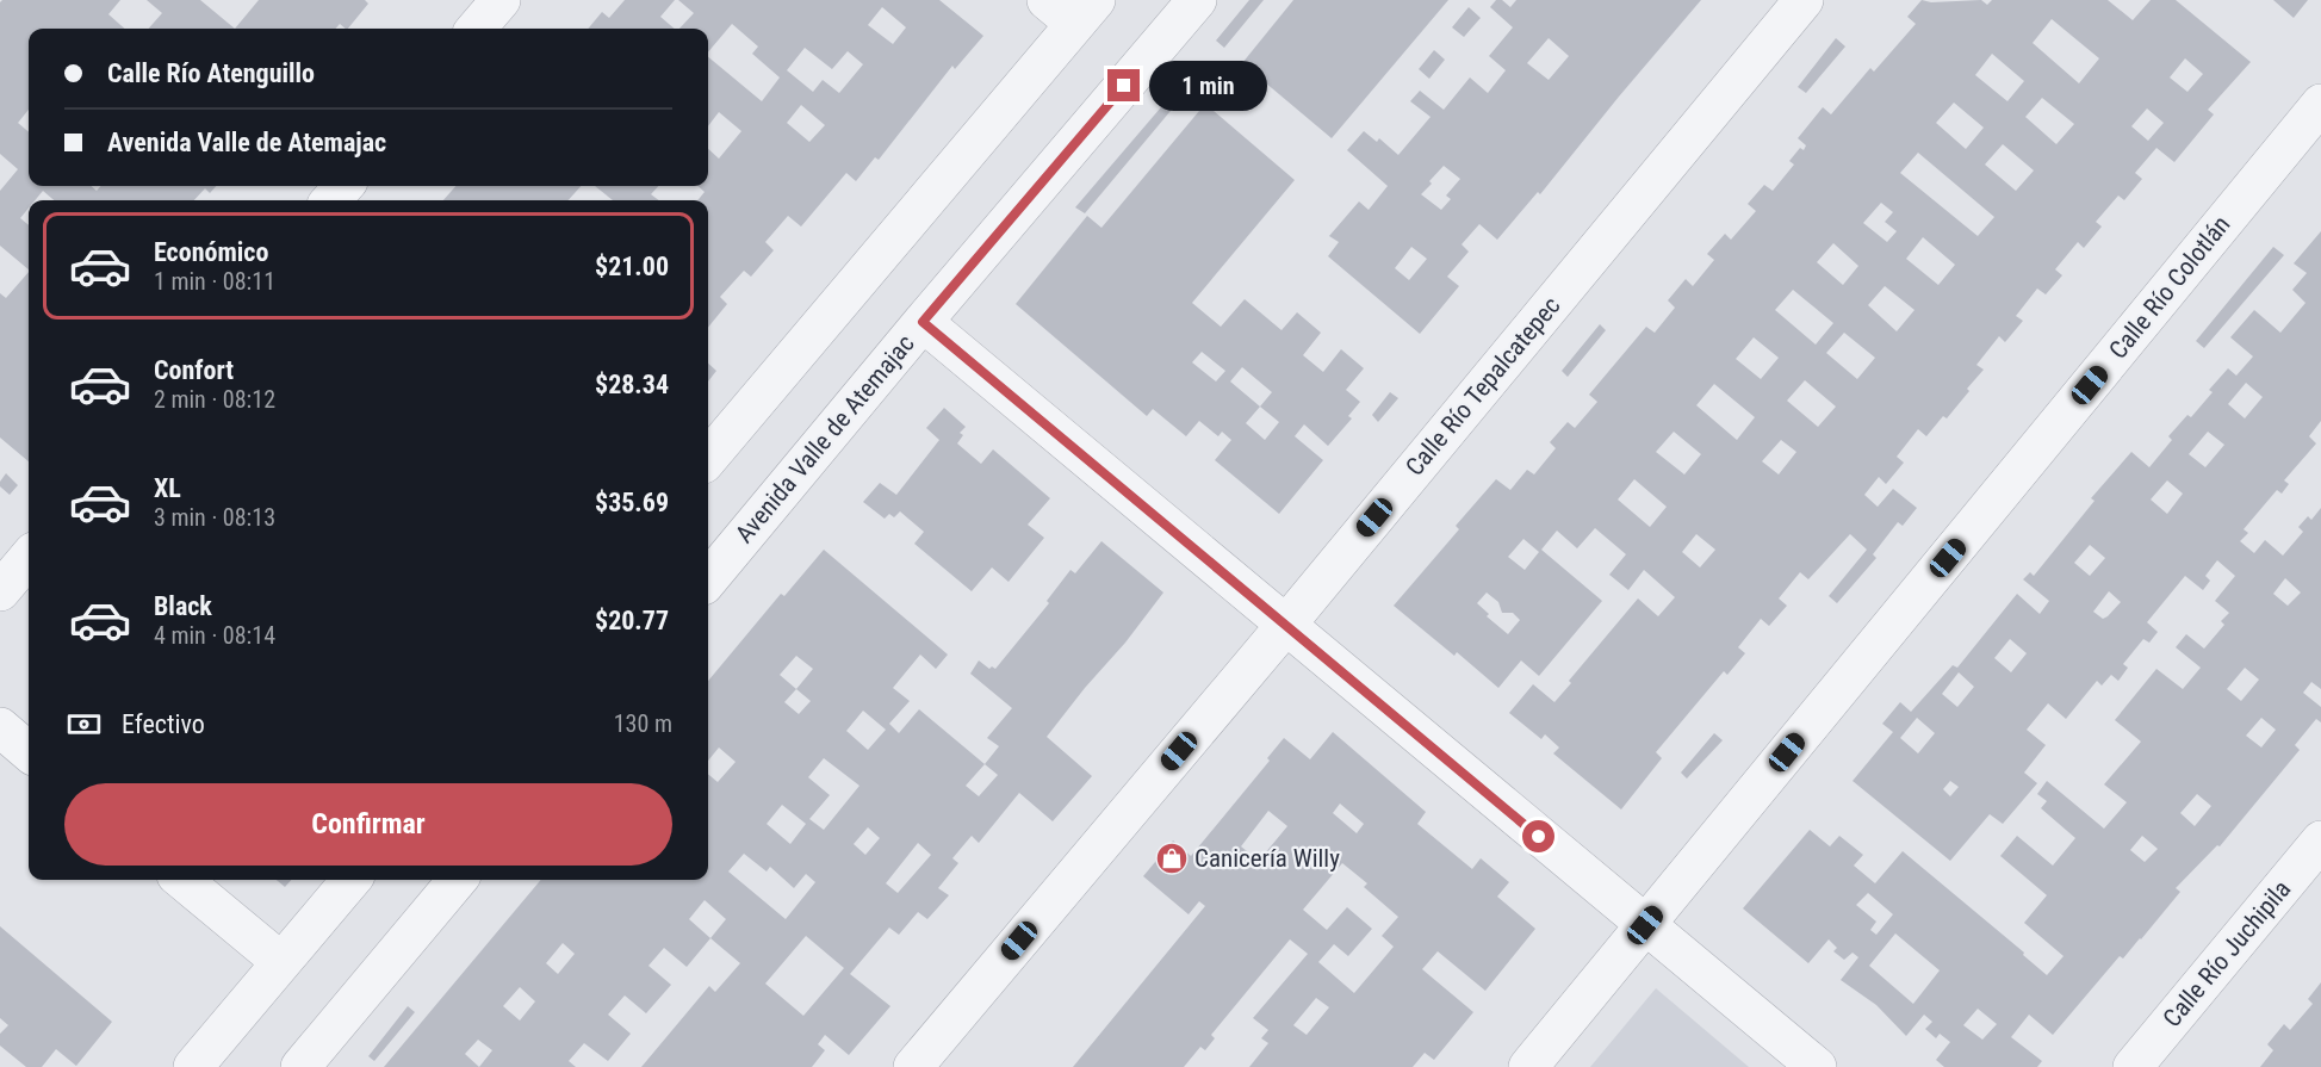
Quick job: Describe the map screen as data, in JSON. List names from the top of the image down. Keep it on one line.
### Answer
{"streets":{"street":["Calle Río Colotlán","Calle Río Tepalcatepec","Avenida Valle de Atemajac","Calle Río Juchipila"]},"places":{"shop":["Canicería Willy"]},"page":{"banner":["Calle Río Atenguillo","Avenida Valle de Atemajac"],"bubble":"1 min","list":[{"name":"Económico","note":"1 min · 08:11","value":"$21.00"},{"name":"Confort","note":"2 min · 08:12","value":"$28.34"},{"name":"XL","note":"3 min · 08:13","value":"$35.69"},{"name":"Black","note":"4 min · 08:14","value":"$20.77"}],"pay":["Efectivo","130 m"],"buttons":"Confirmar"}}
